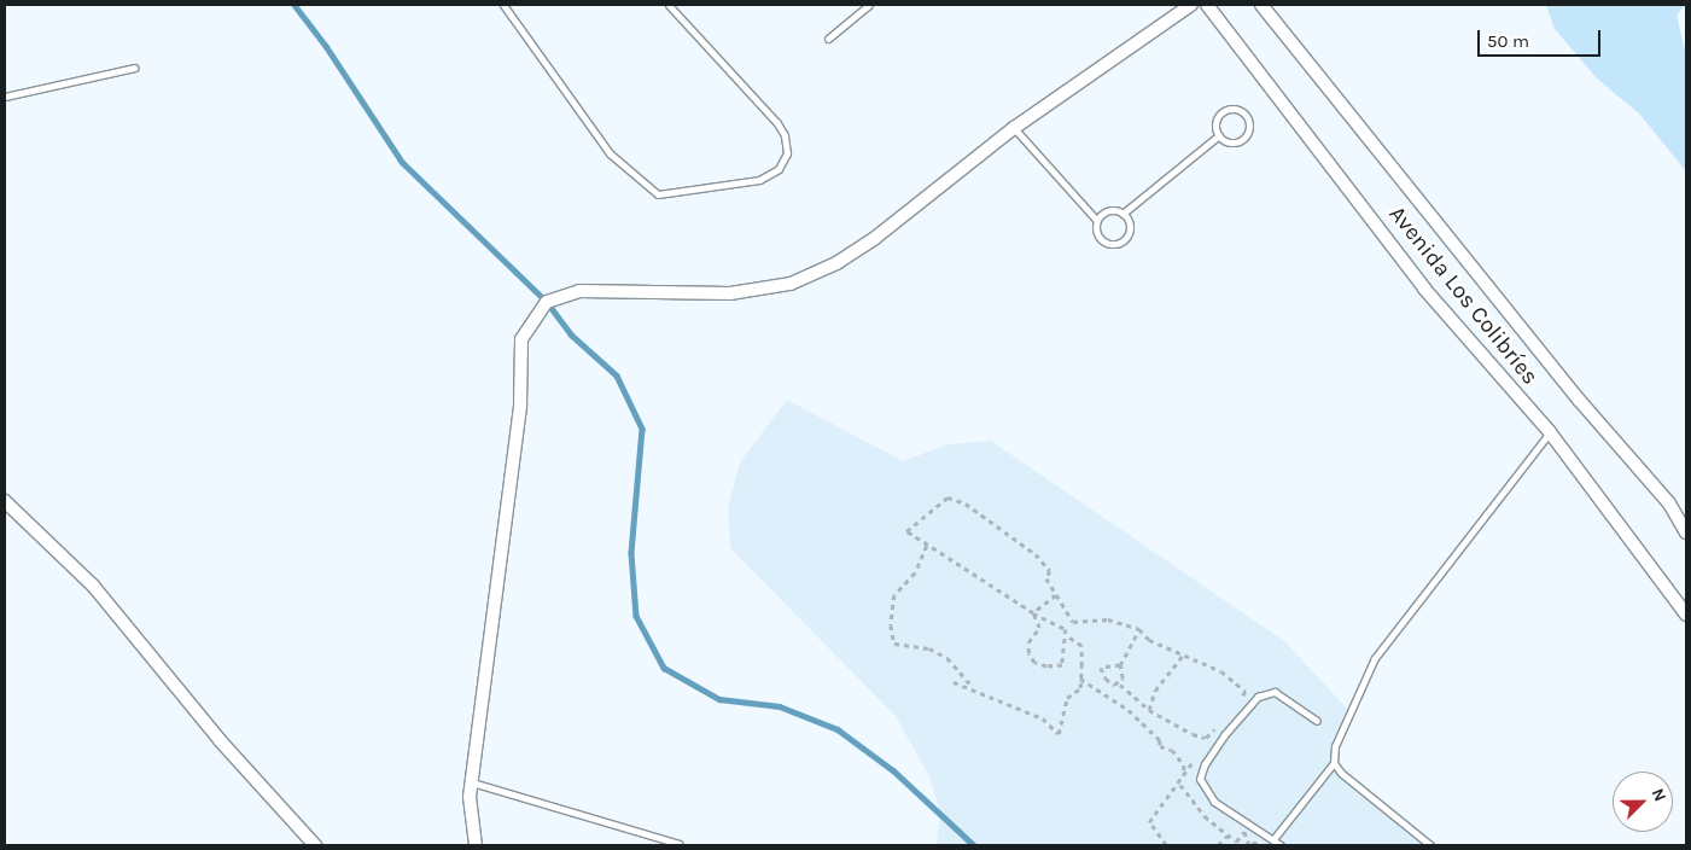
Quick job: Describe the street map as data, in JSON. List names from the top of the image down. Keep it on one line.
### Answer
{"streets":{"street":["Avenida Los Colibríes"]},"scale_bar":"50 m","north":"top right"}
